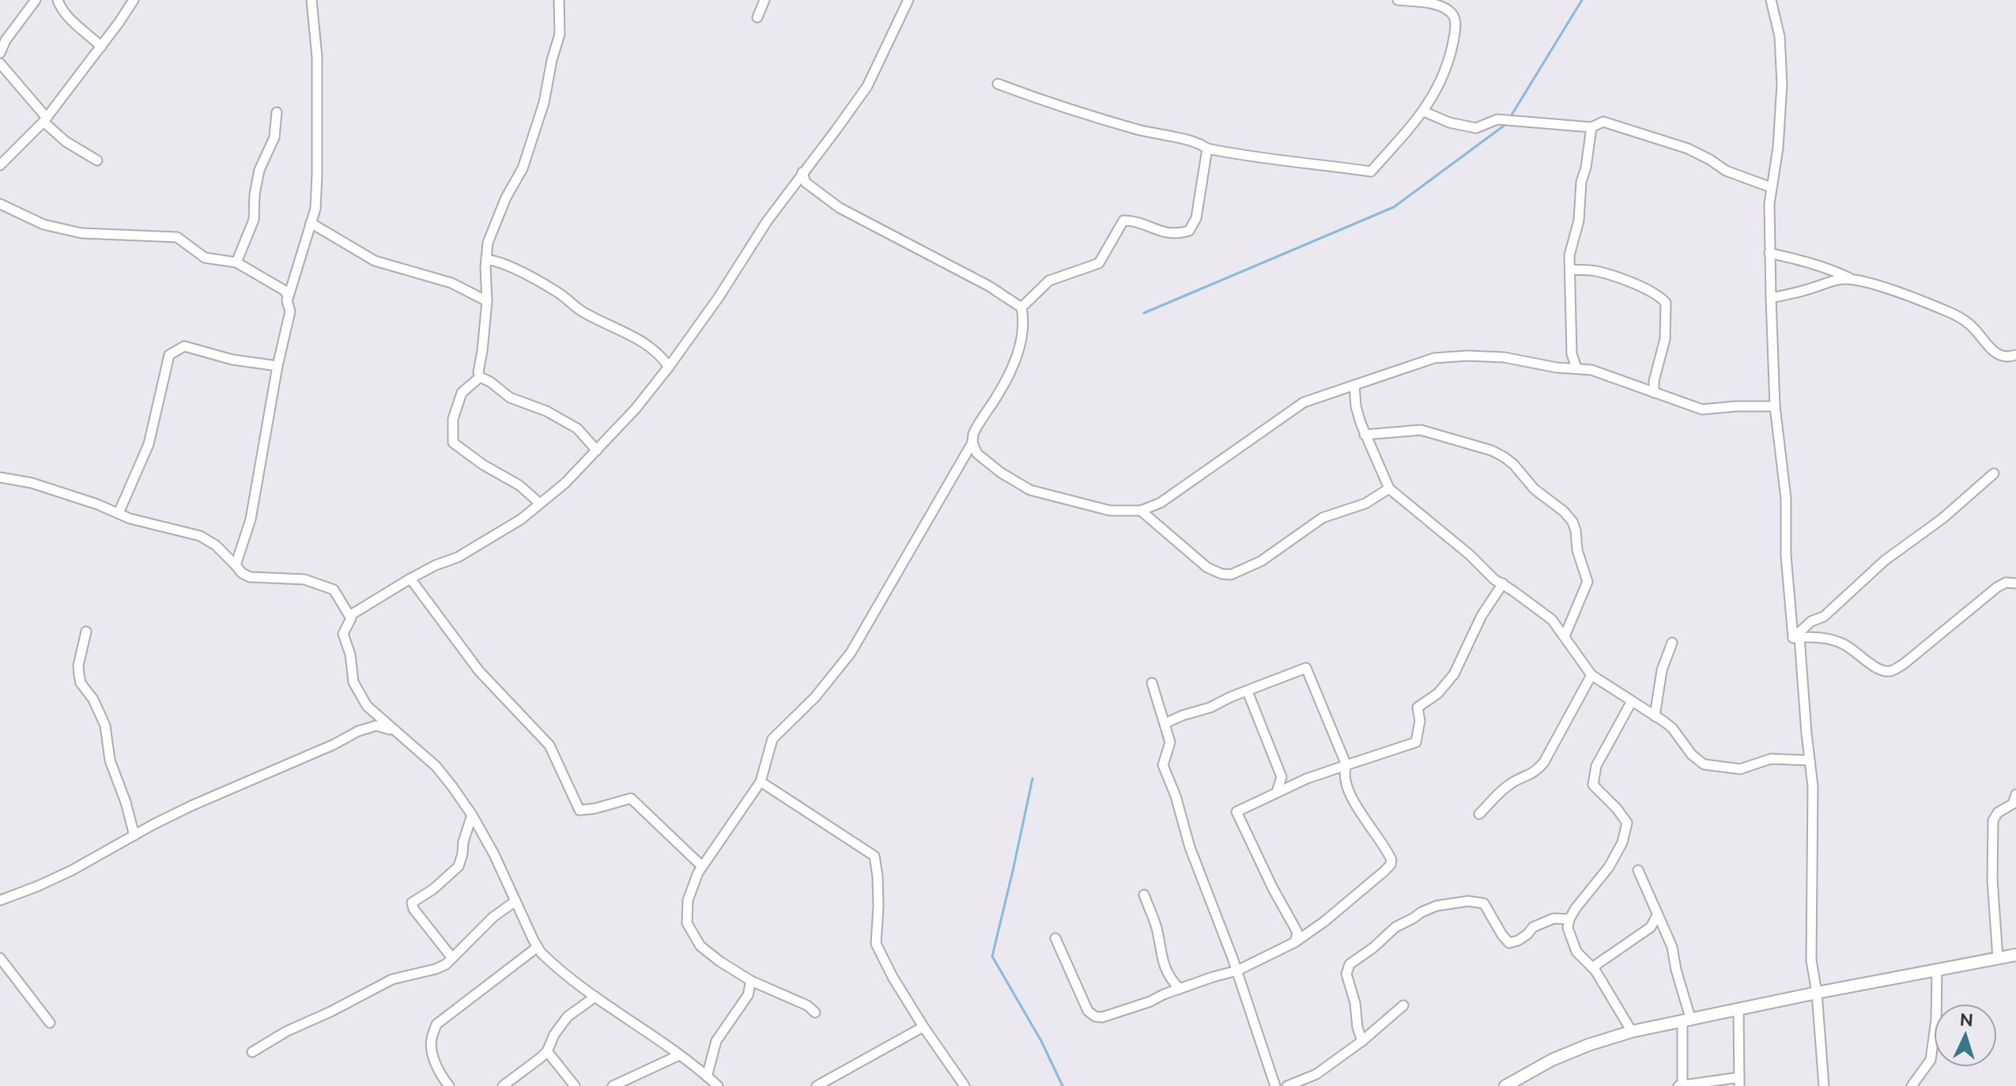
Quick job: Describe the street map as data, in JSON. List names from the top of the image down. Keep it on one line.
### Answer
{"north":"top"}
